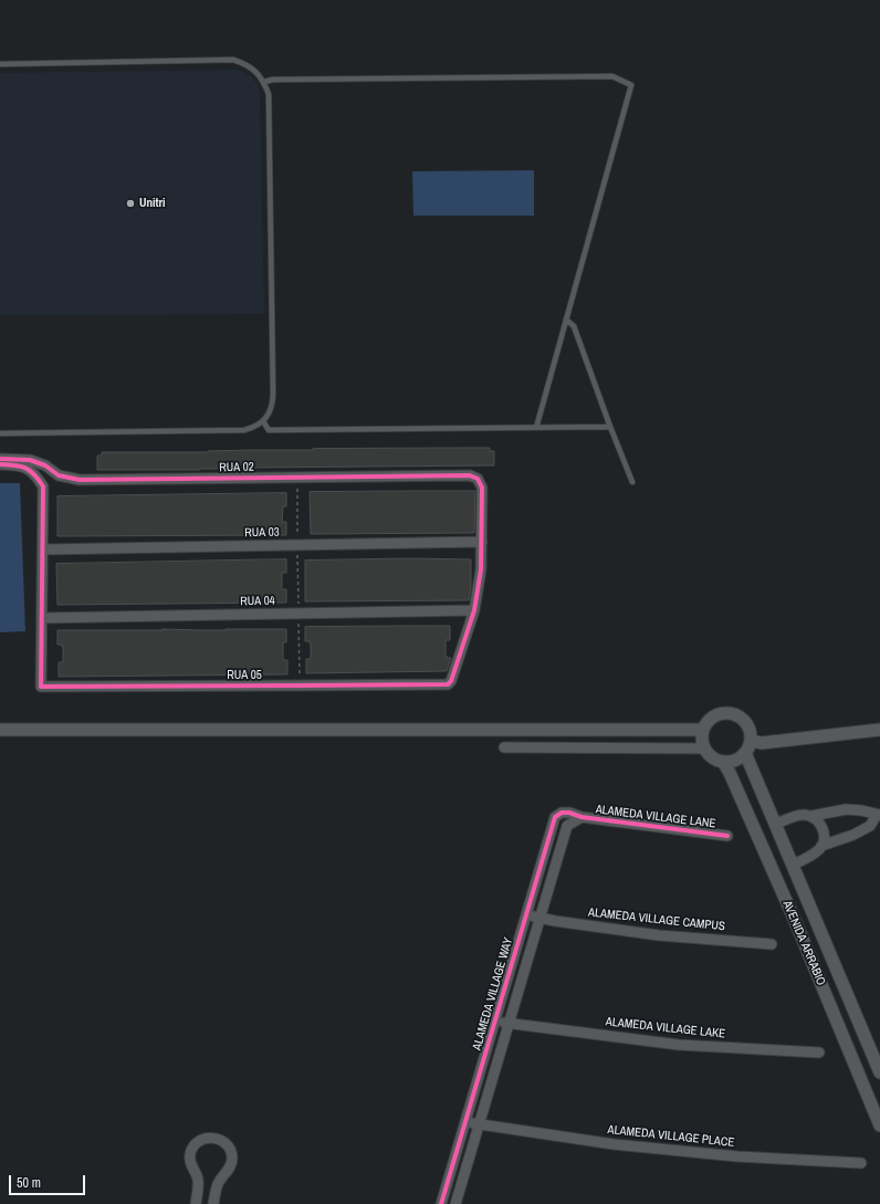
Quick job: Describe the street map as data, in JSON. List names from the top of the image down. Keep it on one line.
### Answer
{"streets":{"street":["RUA 02","RUA 03","RUA 04","RUA 05","ALAMEDA VILLAGE LANE","ALAMEDA VILLAGE CAMPUS","AVENIDA ARRABIO","ALAMEDA VILLAGE WAY","ALAMEDA VILLAGE LAKE","ALAMEDA VILLAGE PLACE"]},"crossings":[["RUA 02","RUA 03"],["RUA 04","RUA 05"],["ALAMEDA VILLAGE LANE","ALAMEDA VILLAGE WAY"],["ALAMEDA VILLAGE CAMPUS","ALAMEDA VILLAGE WAY"],["ALAMEDA VILLAGE WAY","ALAMEDA VILLAGE LAKE"],["ALAMEDA VILLAGE WAY","ALAMEDA VILLAGE PLACE"]],"places":["Unitri"],"scale_bar":"50 m"}
